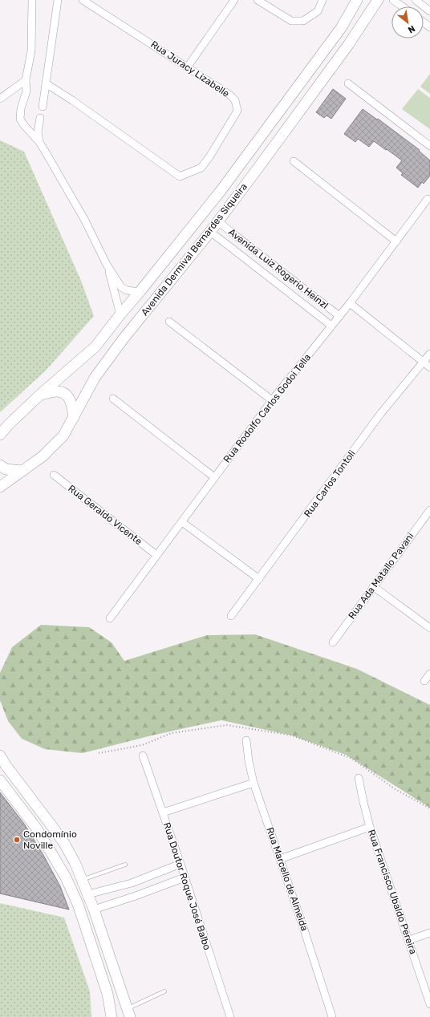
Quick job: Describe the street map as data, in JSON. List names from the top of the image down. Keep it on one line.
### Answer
{"streets":{"main road":["Avenida Dermival Bernardes Siqueira"],"street":["Rua Juracy Lizabelle","Avenida Luiz Rogerio Heinzl","Rua Rodolfo Carlos Godoi Tella","Rua Carlos Tontoli","Rua Geraldo Vicente","Rua Ada Matallo Pavani","Rua Marcello de Almeida","Rua Doutor Roque José Balbo","Rua Francisco Ubaldo Pereira"]},"crossings":[["Avenida Dermival Bernardes Siqueira","Avenida Luiz Rogerio Heinzl"],["Avenida Luiz Rogerio Heinzl","Rua Rodolfo Carlos Godoi Tella"],["Rua Rodolfo Carlos Godoi Tella","Rua Geraldo Vicente"]],"places":["Condomínio Noville"],"north":"bottom right"}
